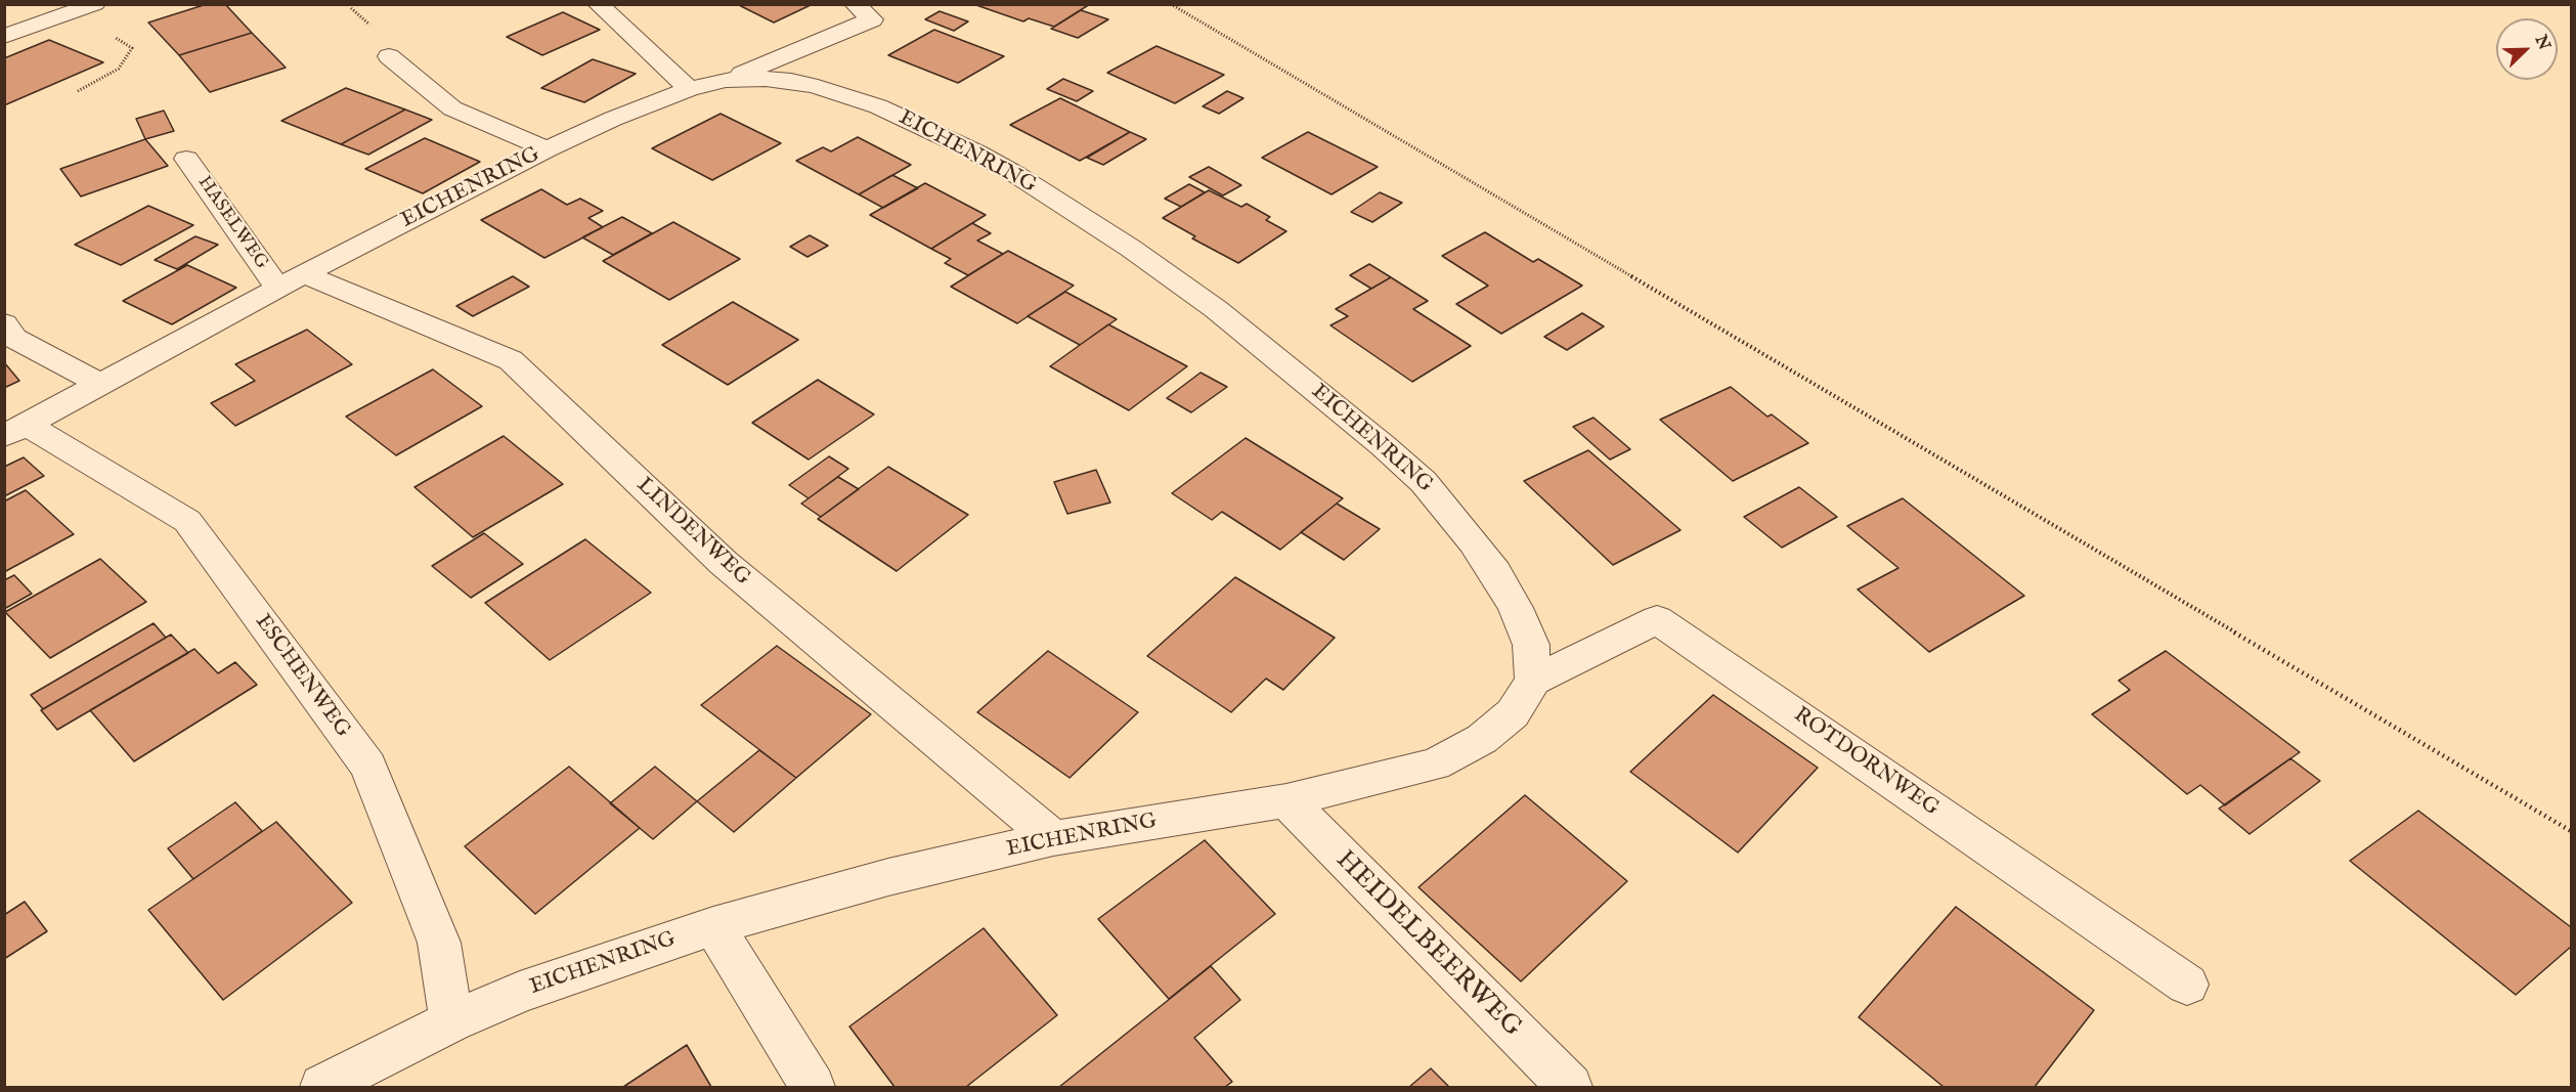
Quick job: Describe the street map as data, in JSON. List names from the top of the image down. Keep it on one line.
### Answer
{"streets":{"street":["EICHENRING","HASELWEG","LINDENWEG","ESCHENWEG","ROTDORNWEG","HEIDELBEERWEG"]},"crossings":[["EICHENRING","HASELWEG"],["EICHENRING","LINDENWEG"],["EICHENRING","ESCHENWEG"],["EICHENRING","ROTDORNWEG"],["EICHENRING","HEIDELBEERWEG"],["HASELWEG","LINDENWEG"]],"north":"top right"}
